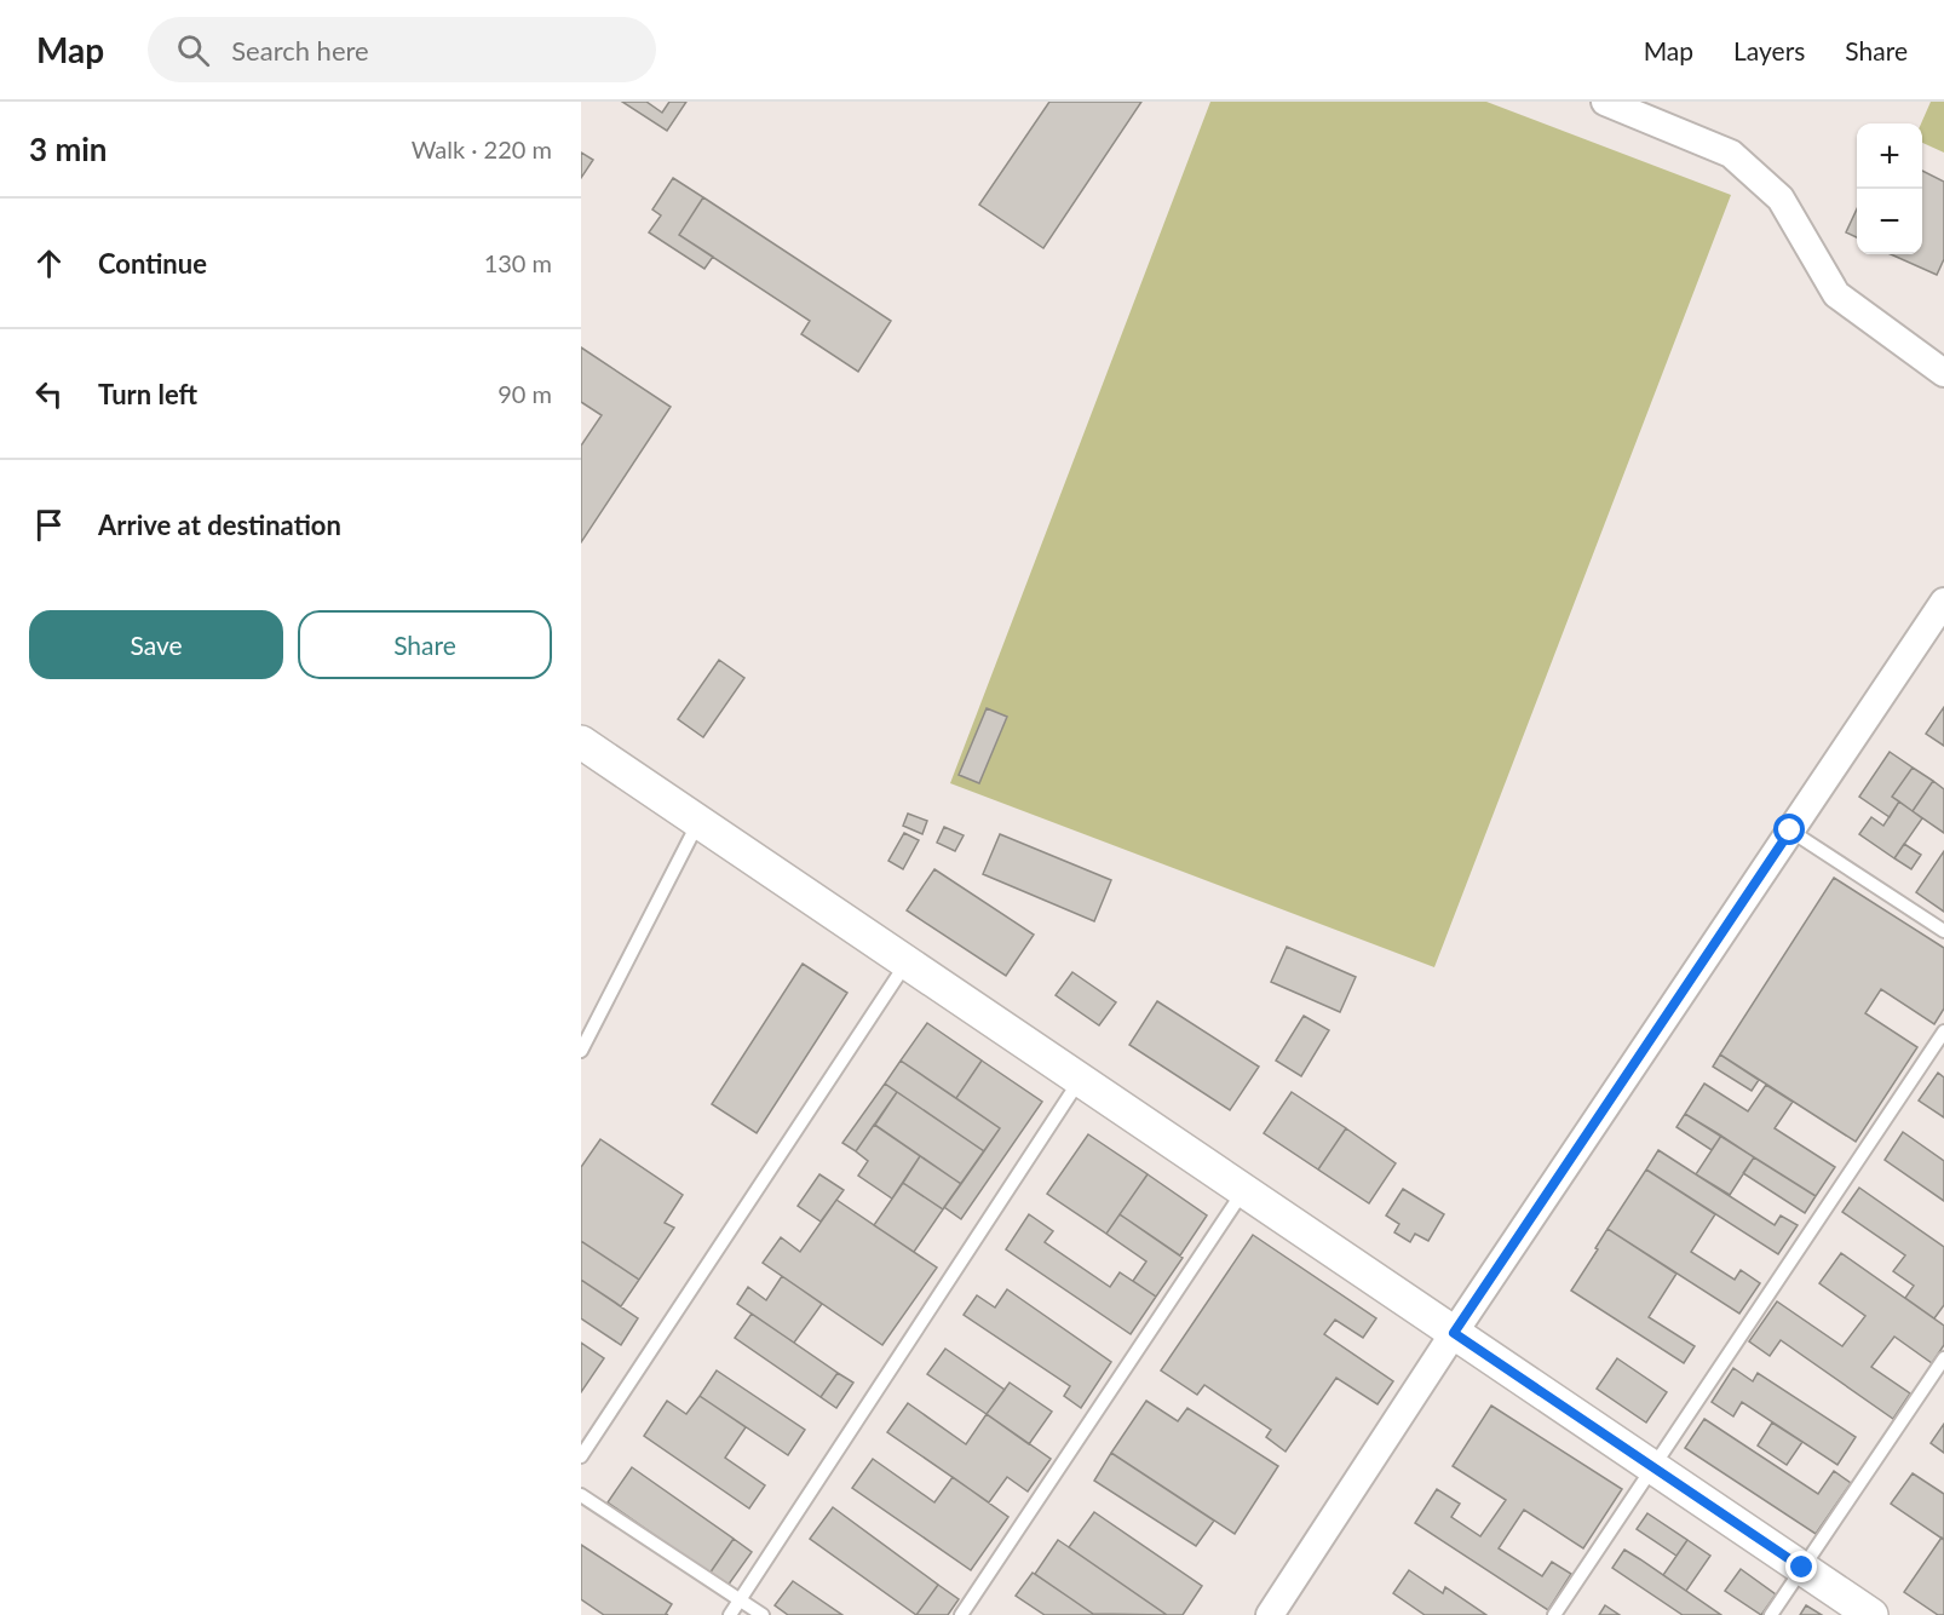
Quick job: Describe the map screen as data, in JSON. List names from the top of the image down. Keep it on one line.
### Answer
{"page":{"header":"Map","search":"Search here","nav":["Map","Layers","Share"],"heading":["3 min","Walk · 220 m"],"map_buttons":["+","−"],"list":[["Continue","130 m"],["Turn left","90 m"],"Arrive at destination"],"buttons":["Save","Share"]}}
